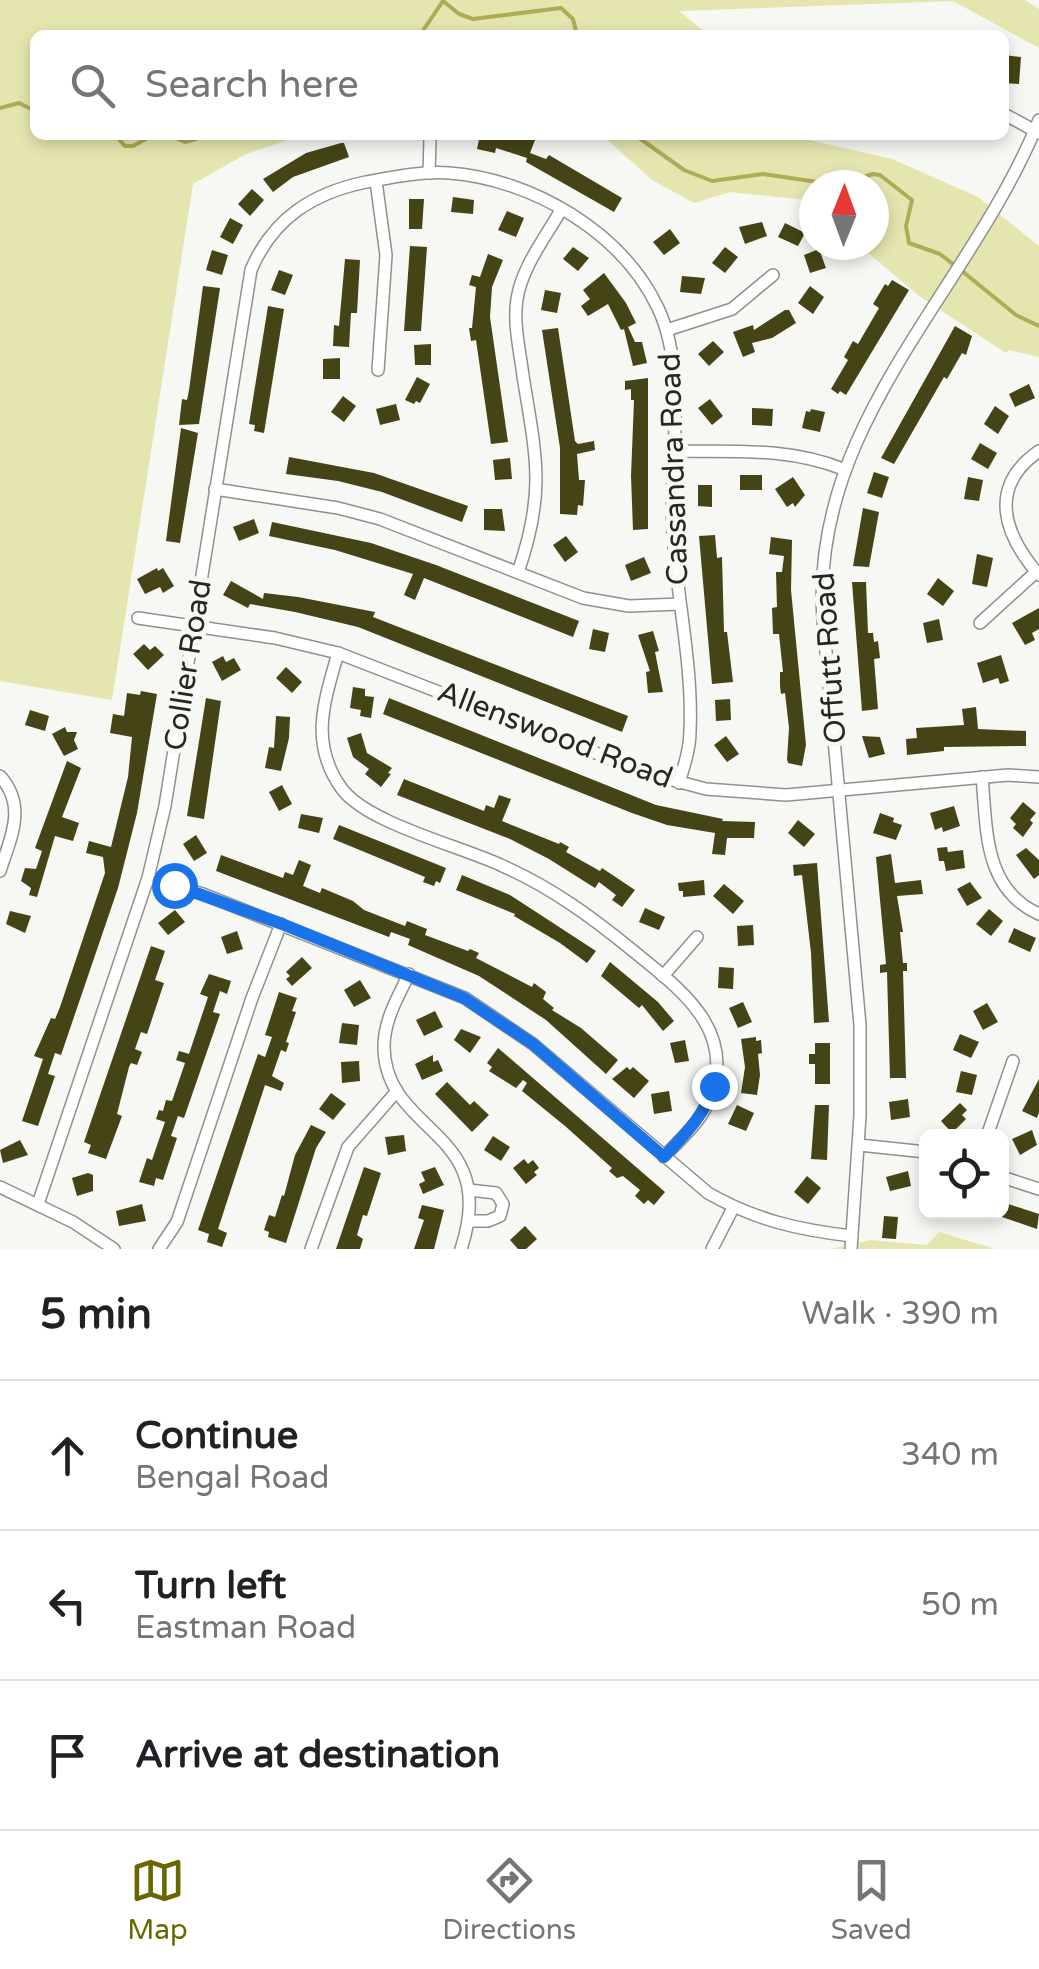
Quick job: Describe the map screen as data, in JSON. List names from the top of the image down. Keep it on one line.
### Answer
{"streets":{"street":["Cassandra Road","Offutt Road","Collier Road","Allenswood Road"]},"crossings":[["Cassandra Road","Collier Road"],["Cassandra Road","Allenswood Road"],["Offutt Road","Allenswood Road"],["Collier Road","Allenswood Road"]],"north":"top","page":{"search":"Search here","heading":["5 min","Walk · 390 m"],"list":[["Continue","Bengal Road","340 m"],["Turn left","Eastman Road","50 m"],"Arrive at destination"],"nav":["Map","Directions","Saved"]}}
